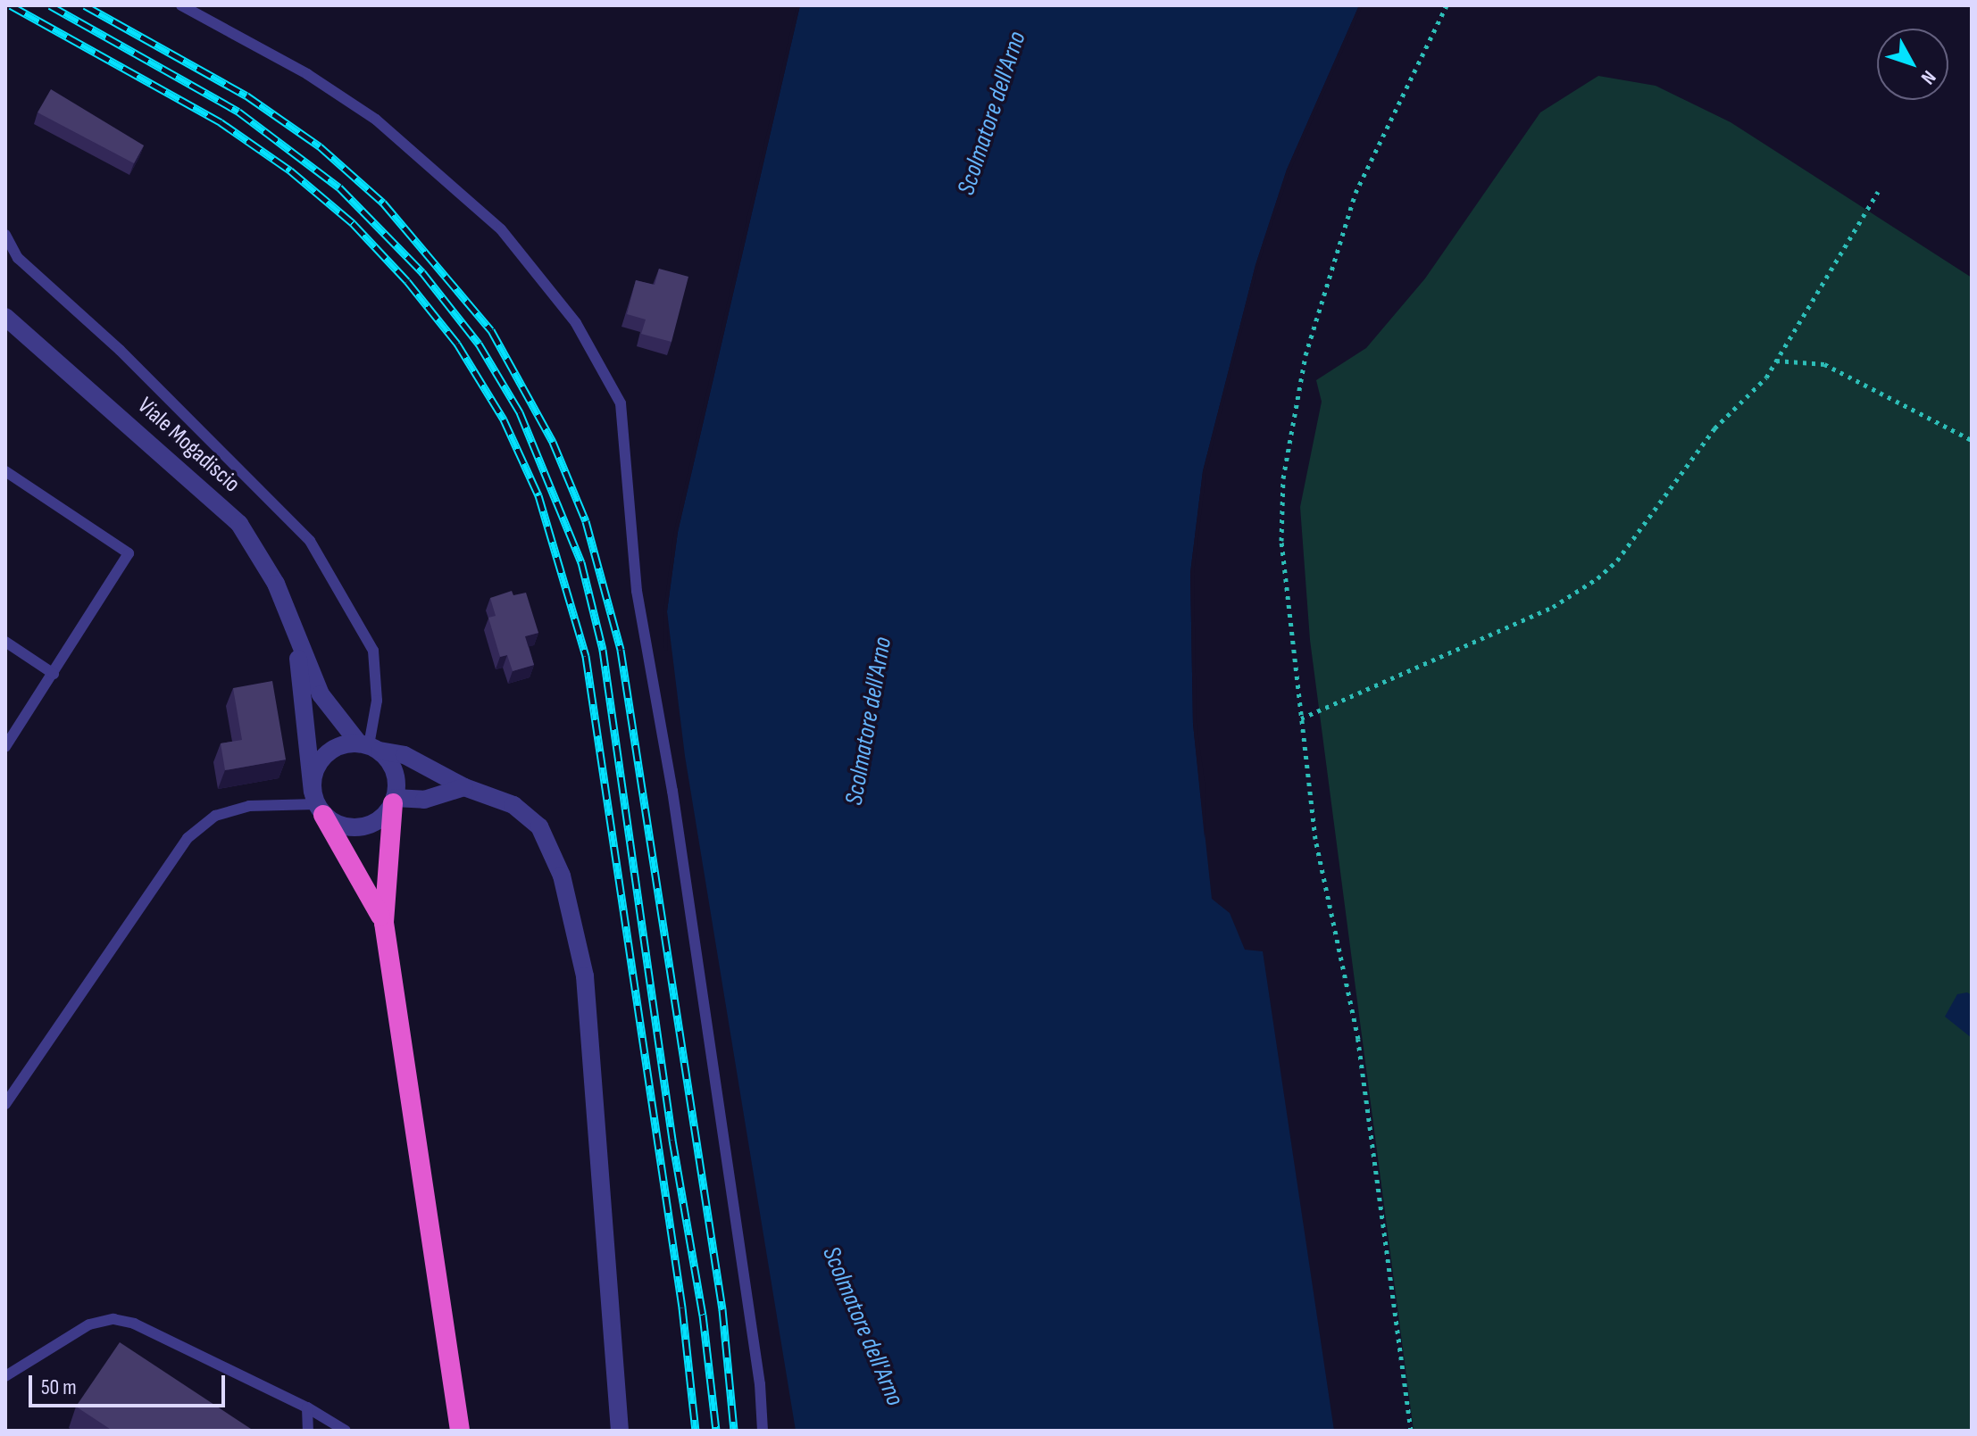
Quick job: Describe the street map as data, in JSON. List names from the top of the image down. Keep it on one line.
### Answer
{"streets":{"street":["Viale Mogadiscio"]},"water":["Scolmatore dell'Arno"],"scale_bar":"50 m","north":"bottom right"}
